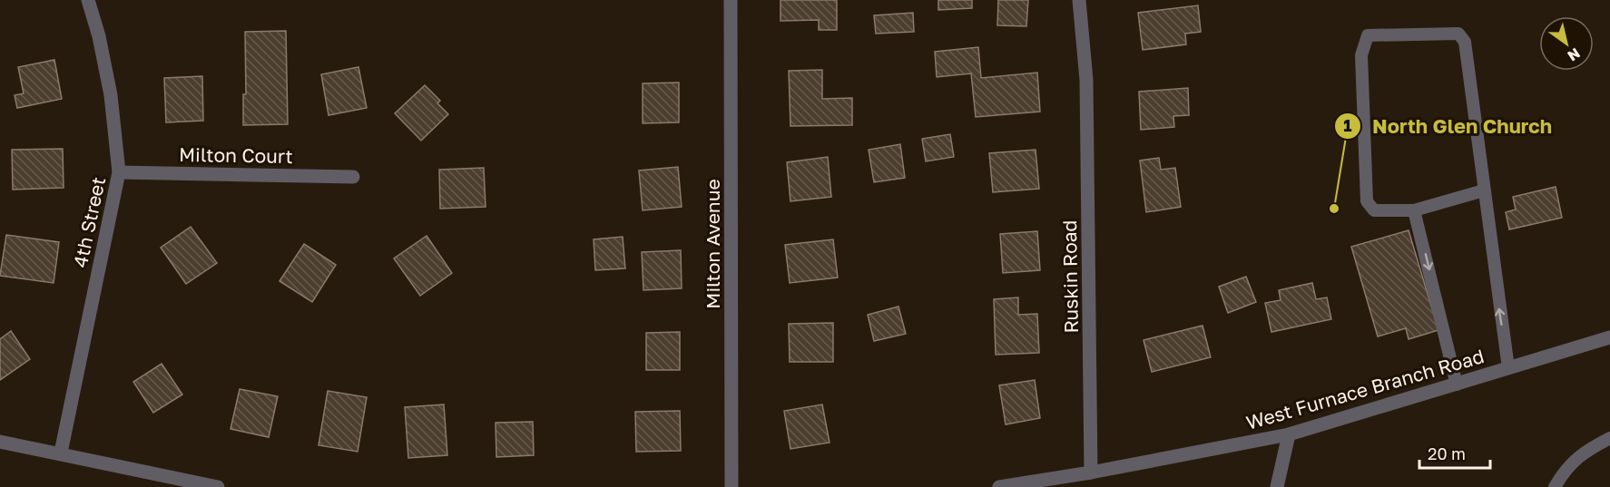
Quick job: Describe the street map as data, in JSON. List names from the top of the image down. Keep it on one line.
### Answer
{"streets":{"street":["Milton Court","4th Street","Milton Avenue","Ruskin Road","West Furnace Branch Road"]},"crossings":[["Milton Court","4th Street"],["Ruskin Road","West Furnace Branch Road"]],"places":["North Glen Church"],"scale_bar":"20 m","north":"bottom right"}
